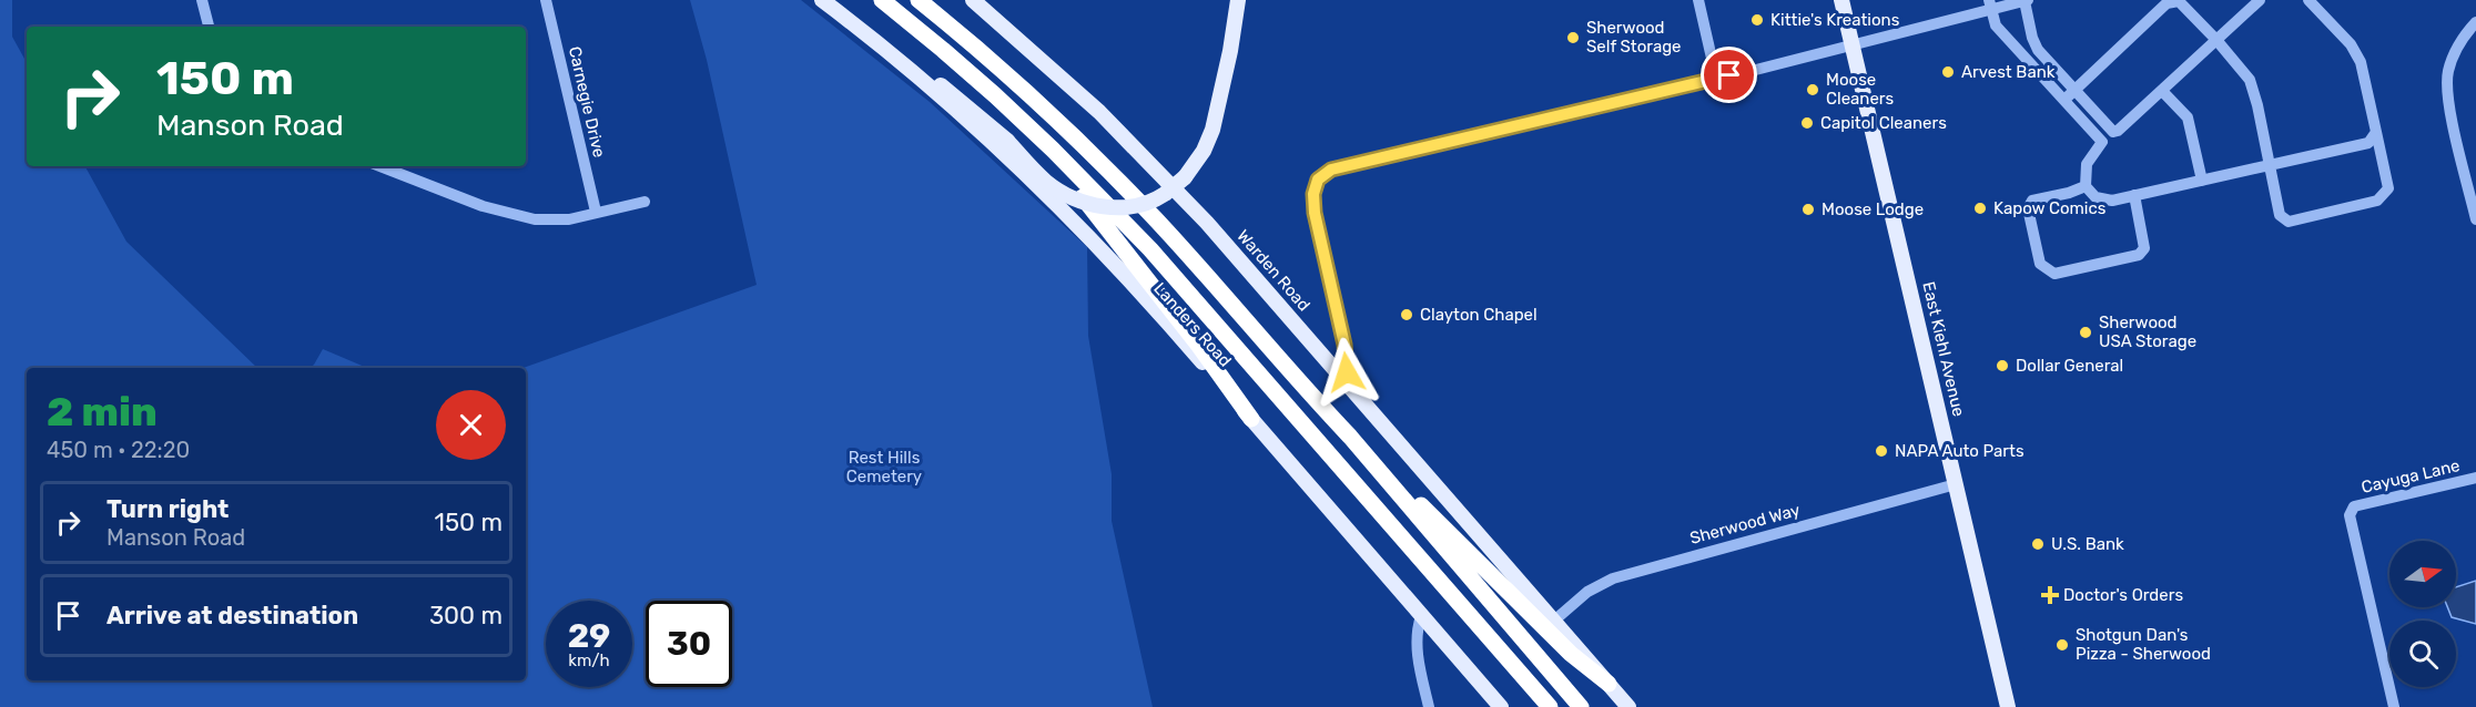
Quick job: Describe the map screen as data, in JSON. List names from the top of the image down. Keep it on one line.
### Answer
{"streets":{"main road":["Warden Road","Landers Road","East Kiehl Avenue"],"street":["Carnegie Drive","Cayuga Lane","Sherwood Way"]},"crossings":[["Warden Road","Sherwood Way"],["East Kiehl Avenue","Sherwood Way"]],"parks":["Rest Hills Cemetery"],"places":{"other":["Kittie's Kreations","Sherwood Self Storage","Arvest Bank","Moose Cleaners","Capitol Cleaners","Kapow Comics","Moose Lodge","Clayton Chapel","Sherwood USA Storage","Dollar General","NAPA Auto Parts","U.S. Bank","Shotgun Dan's Pizza - Sherwood"],"health":["Doctor's Orders"]},"north":"right","page":{"turn":["150 m","Manson Road"],"heading":["2 min","450 m · 22:20"],"list":[{"name":"Turn right","note":"Manson Road","value":"150 m"},{"name":"Arrive at destination","value":"300 m"}],"speed":"29 km/h","limit":"30"}}
